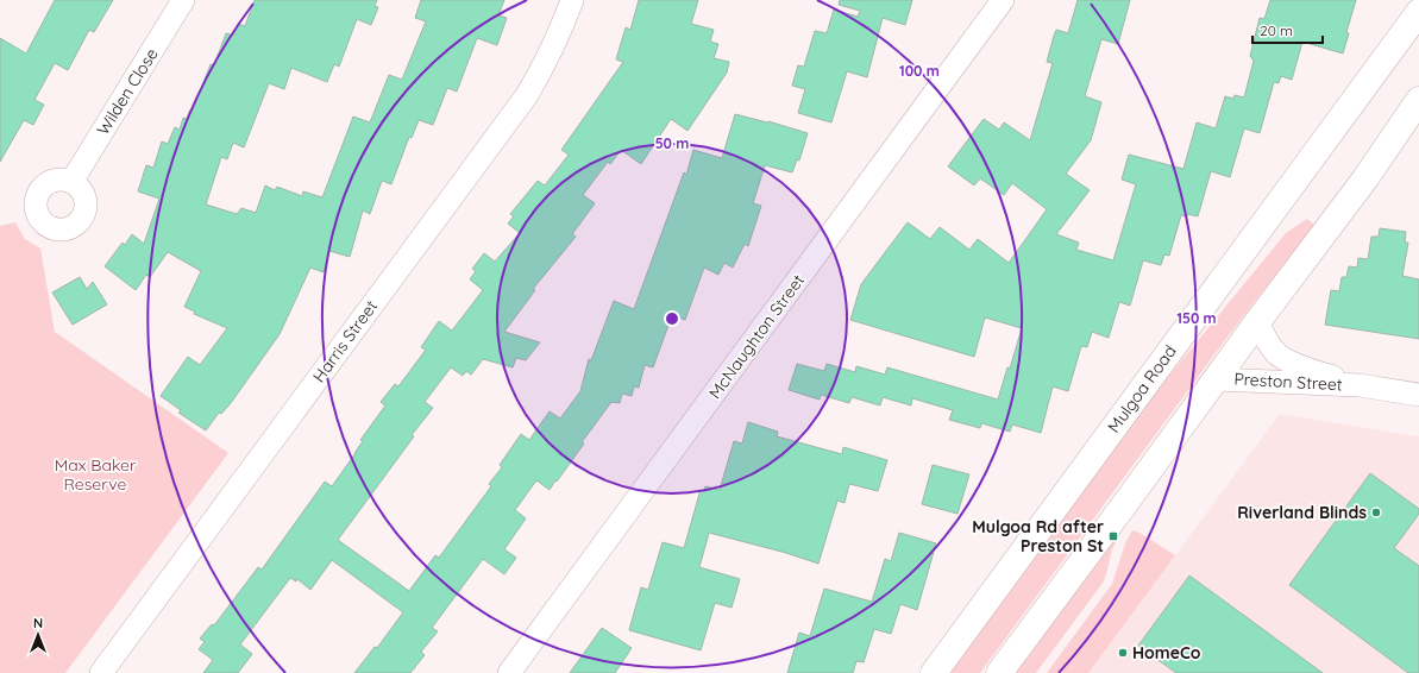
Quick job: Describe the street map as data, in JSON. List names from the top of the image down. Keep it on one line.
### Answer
{"streets":{"main road":["Mulgoa Road"],"street":["Wilden Close","McNaughton Street","Harris Street","Preston Street"]},"parks":["Max Baker Reserve"],"places":{"other":["Riverland Blinds","HomeCo"],"transit":["Mulgoa Rd after Preston St"]},"scale_bar":"20 m","north":"top","rings":["100 m","50 m","150 m"]}
